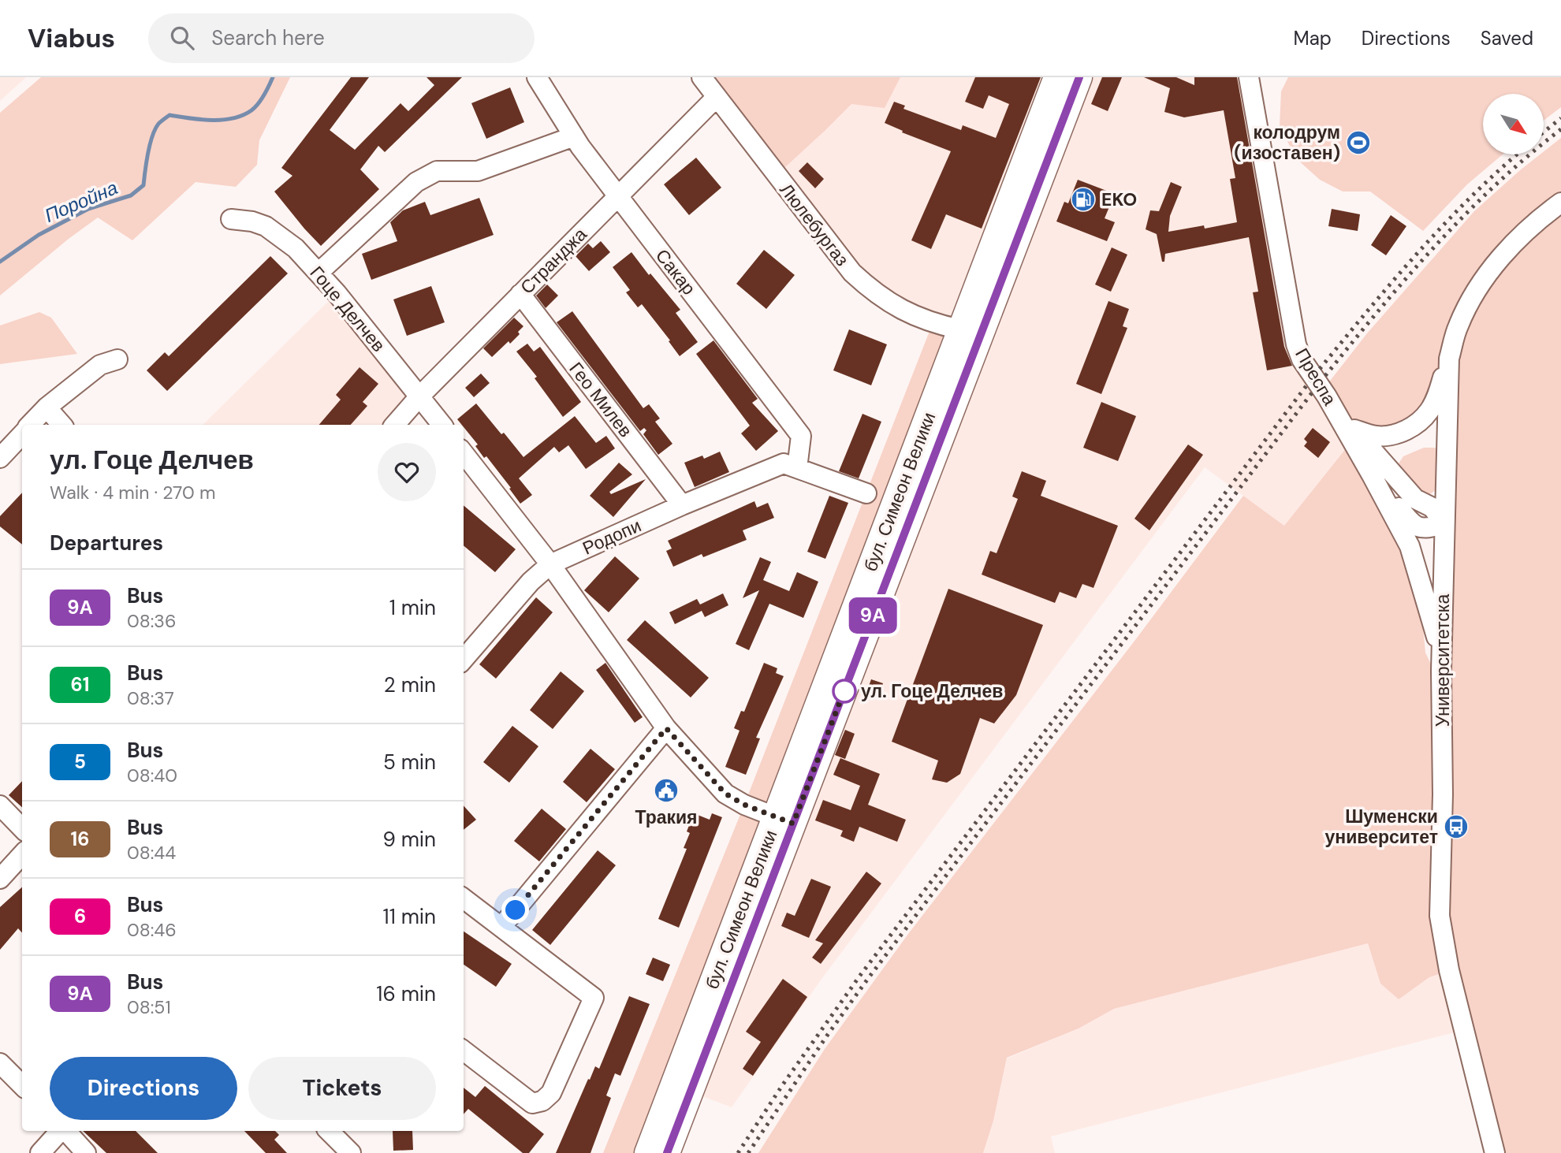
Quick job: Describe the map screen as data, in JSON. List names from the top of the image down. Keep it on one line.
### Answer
{"streets":{"main road":["бул. Симеон Велики"],"street":["Люлебургаз","Странджа","Сакар","Гоце Делчев","Преспа","Гео Милев","Родопи","Университетска"]},"crossings":[["Люлебургаз","Странджа"],["Люлебургаз","бул. Симеон Велики"],["Странджа","Сакар"],["Странджа","Гоце Делчев"],["Странджа","Гео Милев"],["Сакар","Родопи"],["Преспа","Университетска"],["Гео Милев","Родопи"]],"water":["Поройна"],"places":{"sports":["колодрум (изоставен)"],"fuel station":["EKO"],"other":["ул. Гоце Делчев"],"public building":["Тракия"],"bus stop":["Шуменски университет"]},"lines":["bus line 9А"],"north":"bottom right","page":{"header":"Viabus","search":"Search here","nav":["Map","Directions","Saved"],"on_map":"9А","heading":[["ул. Гоце Делчев","Walk · 4 min · 270 m"],"Departures"],"list":[{"mark":"9А","name":"Bus","note":"08:36","value":"1 min"},{"mark":"61","name":"Bus","note":"08:37","value":"2 min"},{"mark":"5","name":"Bus","note":"08:40","value":"5 min"},{"mark":"16","name":"Bus","note":"08:44","value":"9 min"},{"mark":"6","name":"Bus","note":"08:46","value":"11 min"},{"mark":"9А","name":"Bus","note":"08:51","value":"16 min"}],"buttons":["Directions","Tickets"]}}
